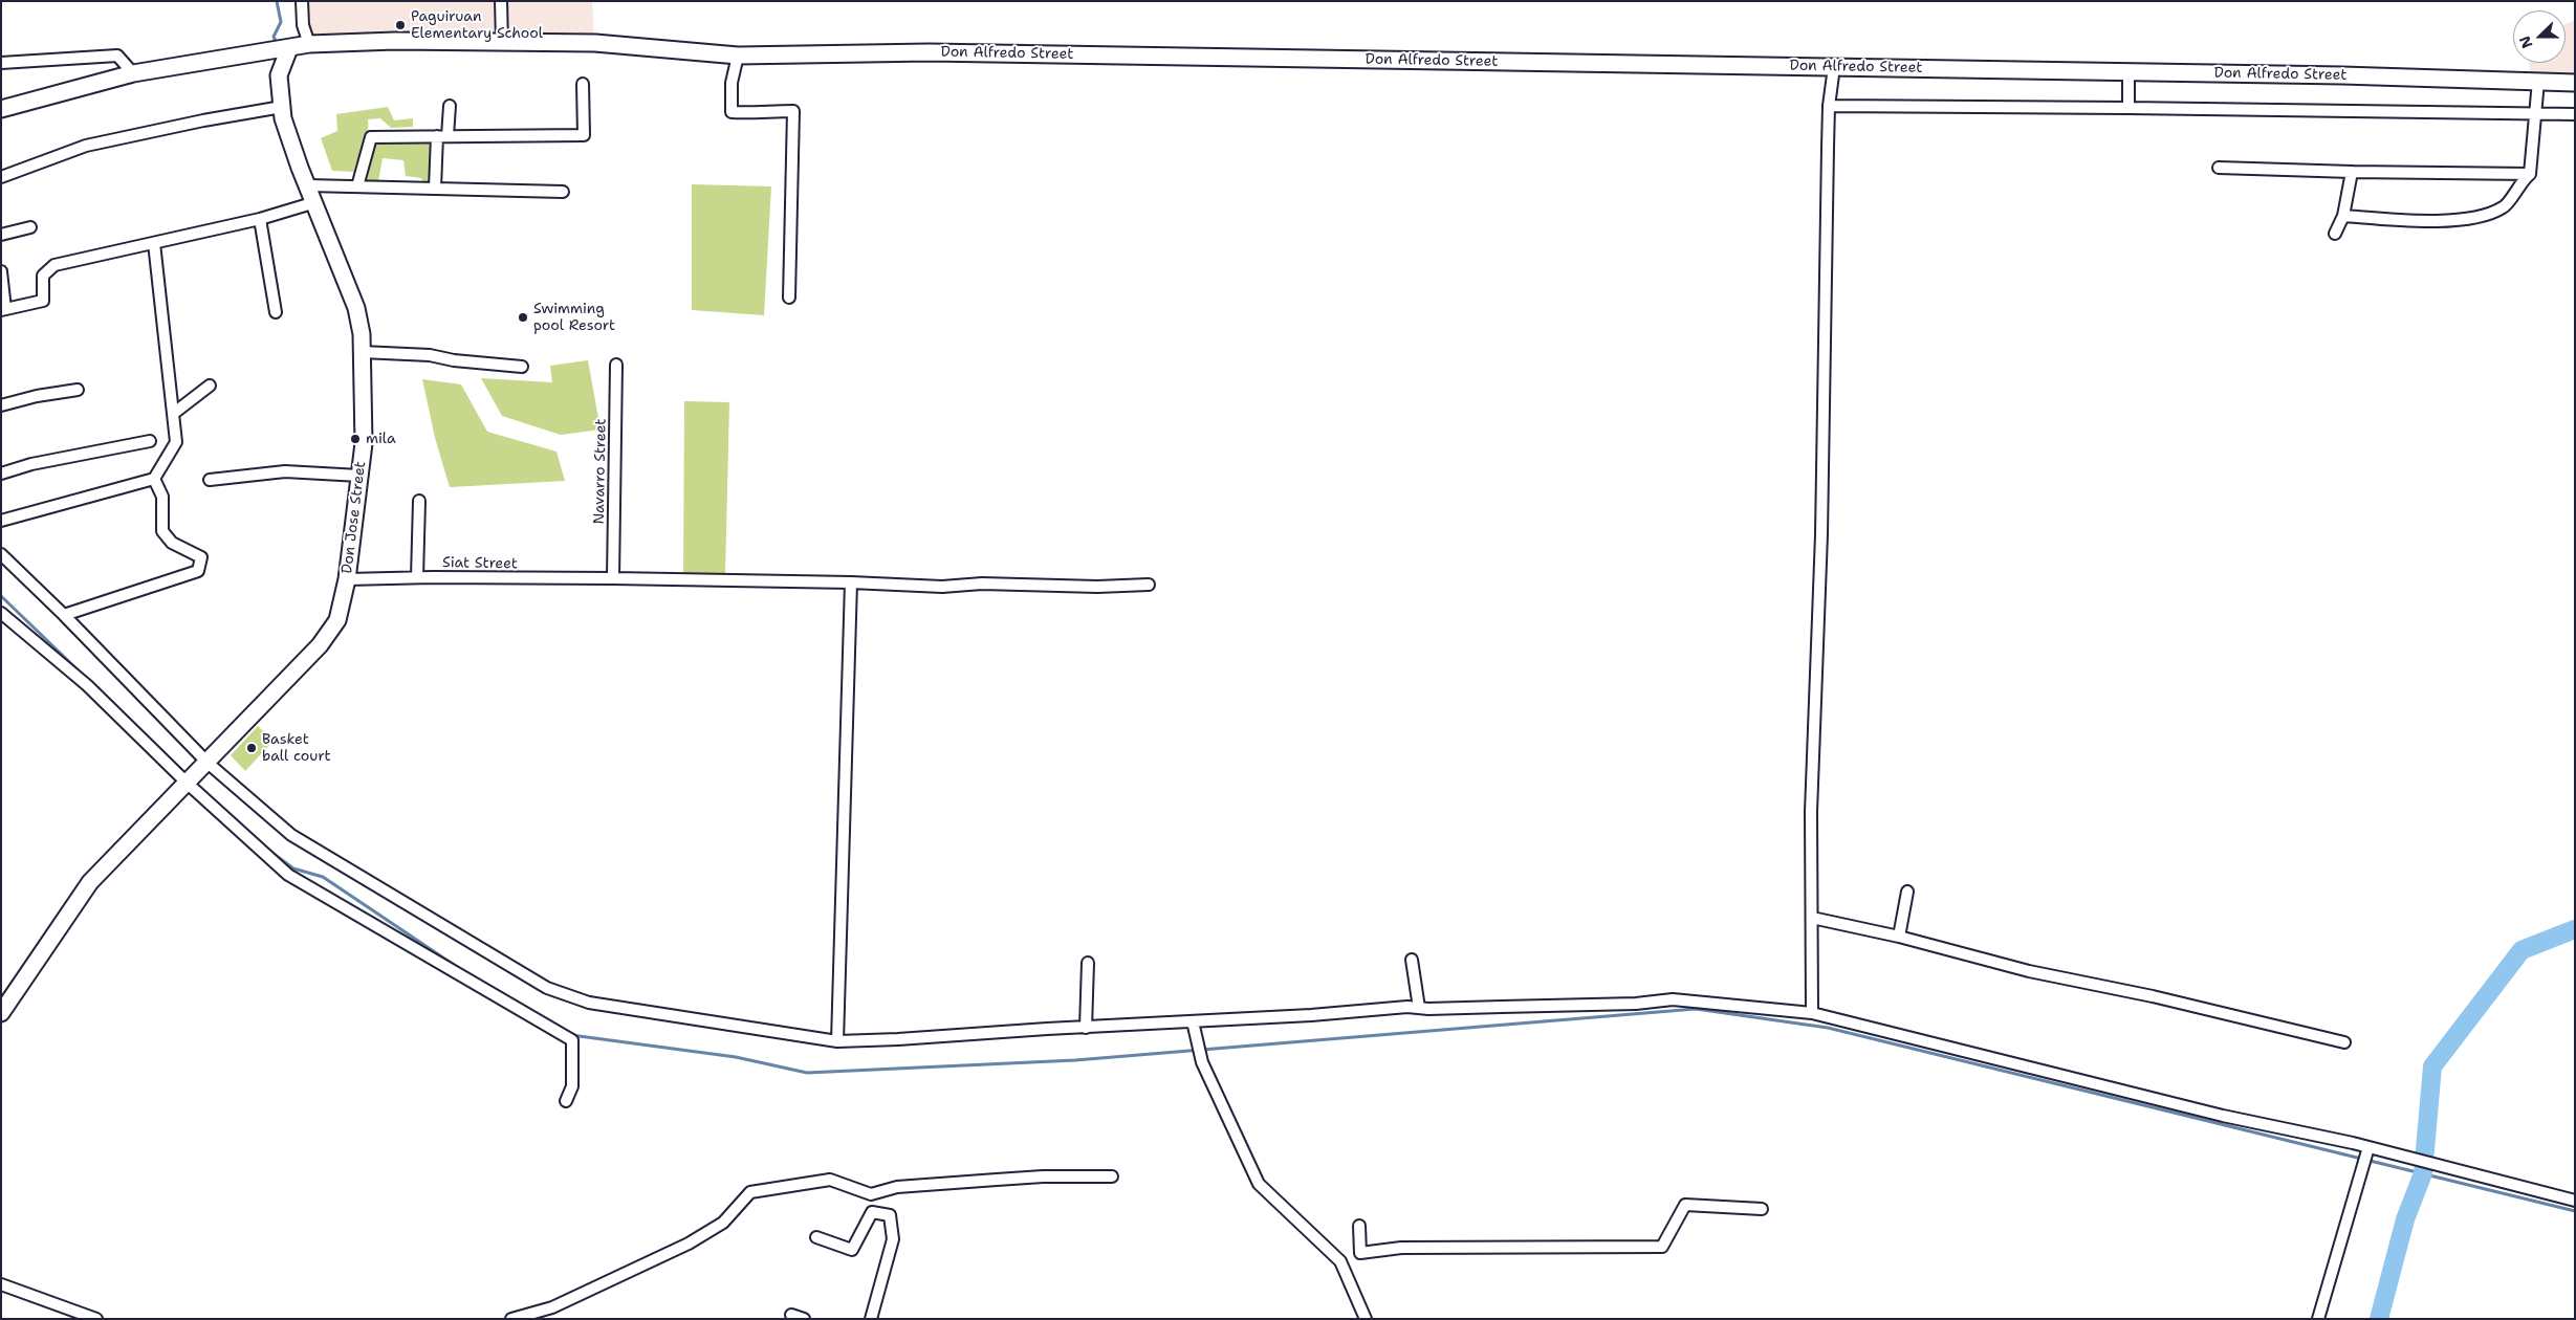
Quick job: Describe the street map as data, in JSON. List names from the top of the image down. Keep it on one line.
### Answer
{"streets":{"street":["Don Alfredo Street","Navarro Street","Don Jose Street","Siat Street"]},"crossings":[["Don Alfredo Street","Don Jose Street"],["Navarro Street","Siat Street"],["Don Jose Street","Siat Street"]],"places":["Paguiruan Elementary School","Swimming pool Resort","mila","Basket ball court"],"north":"left"}
